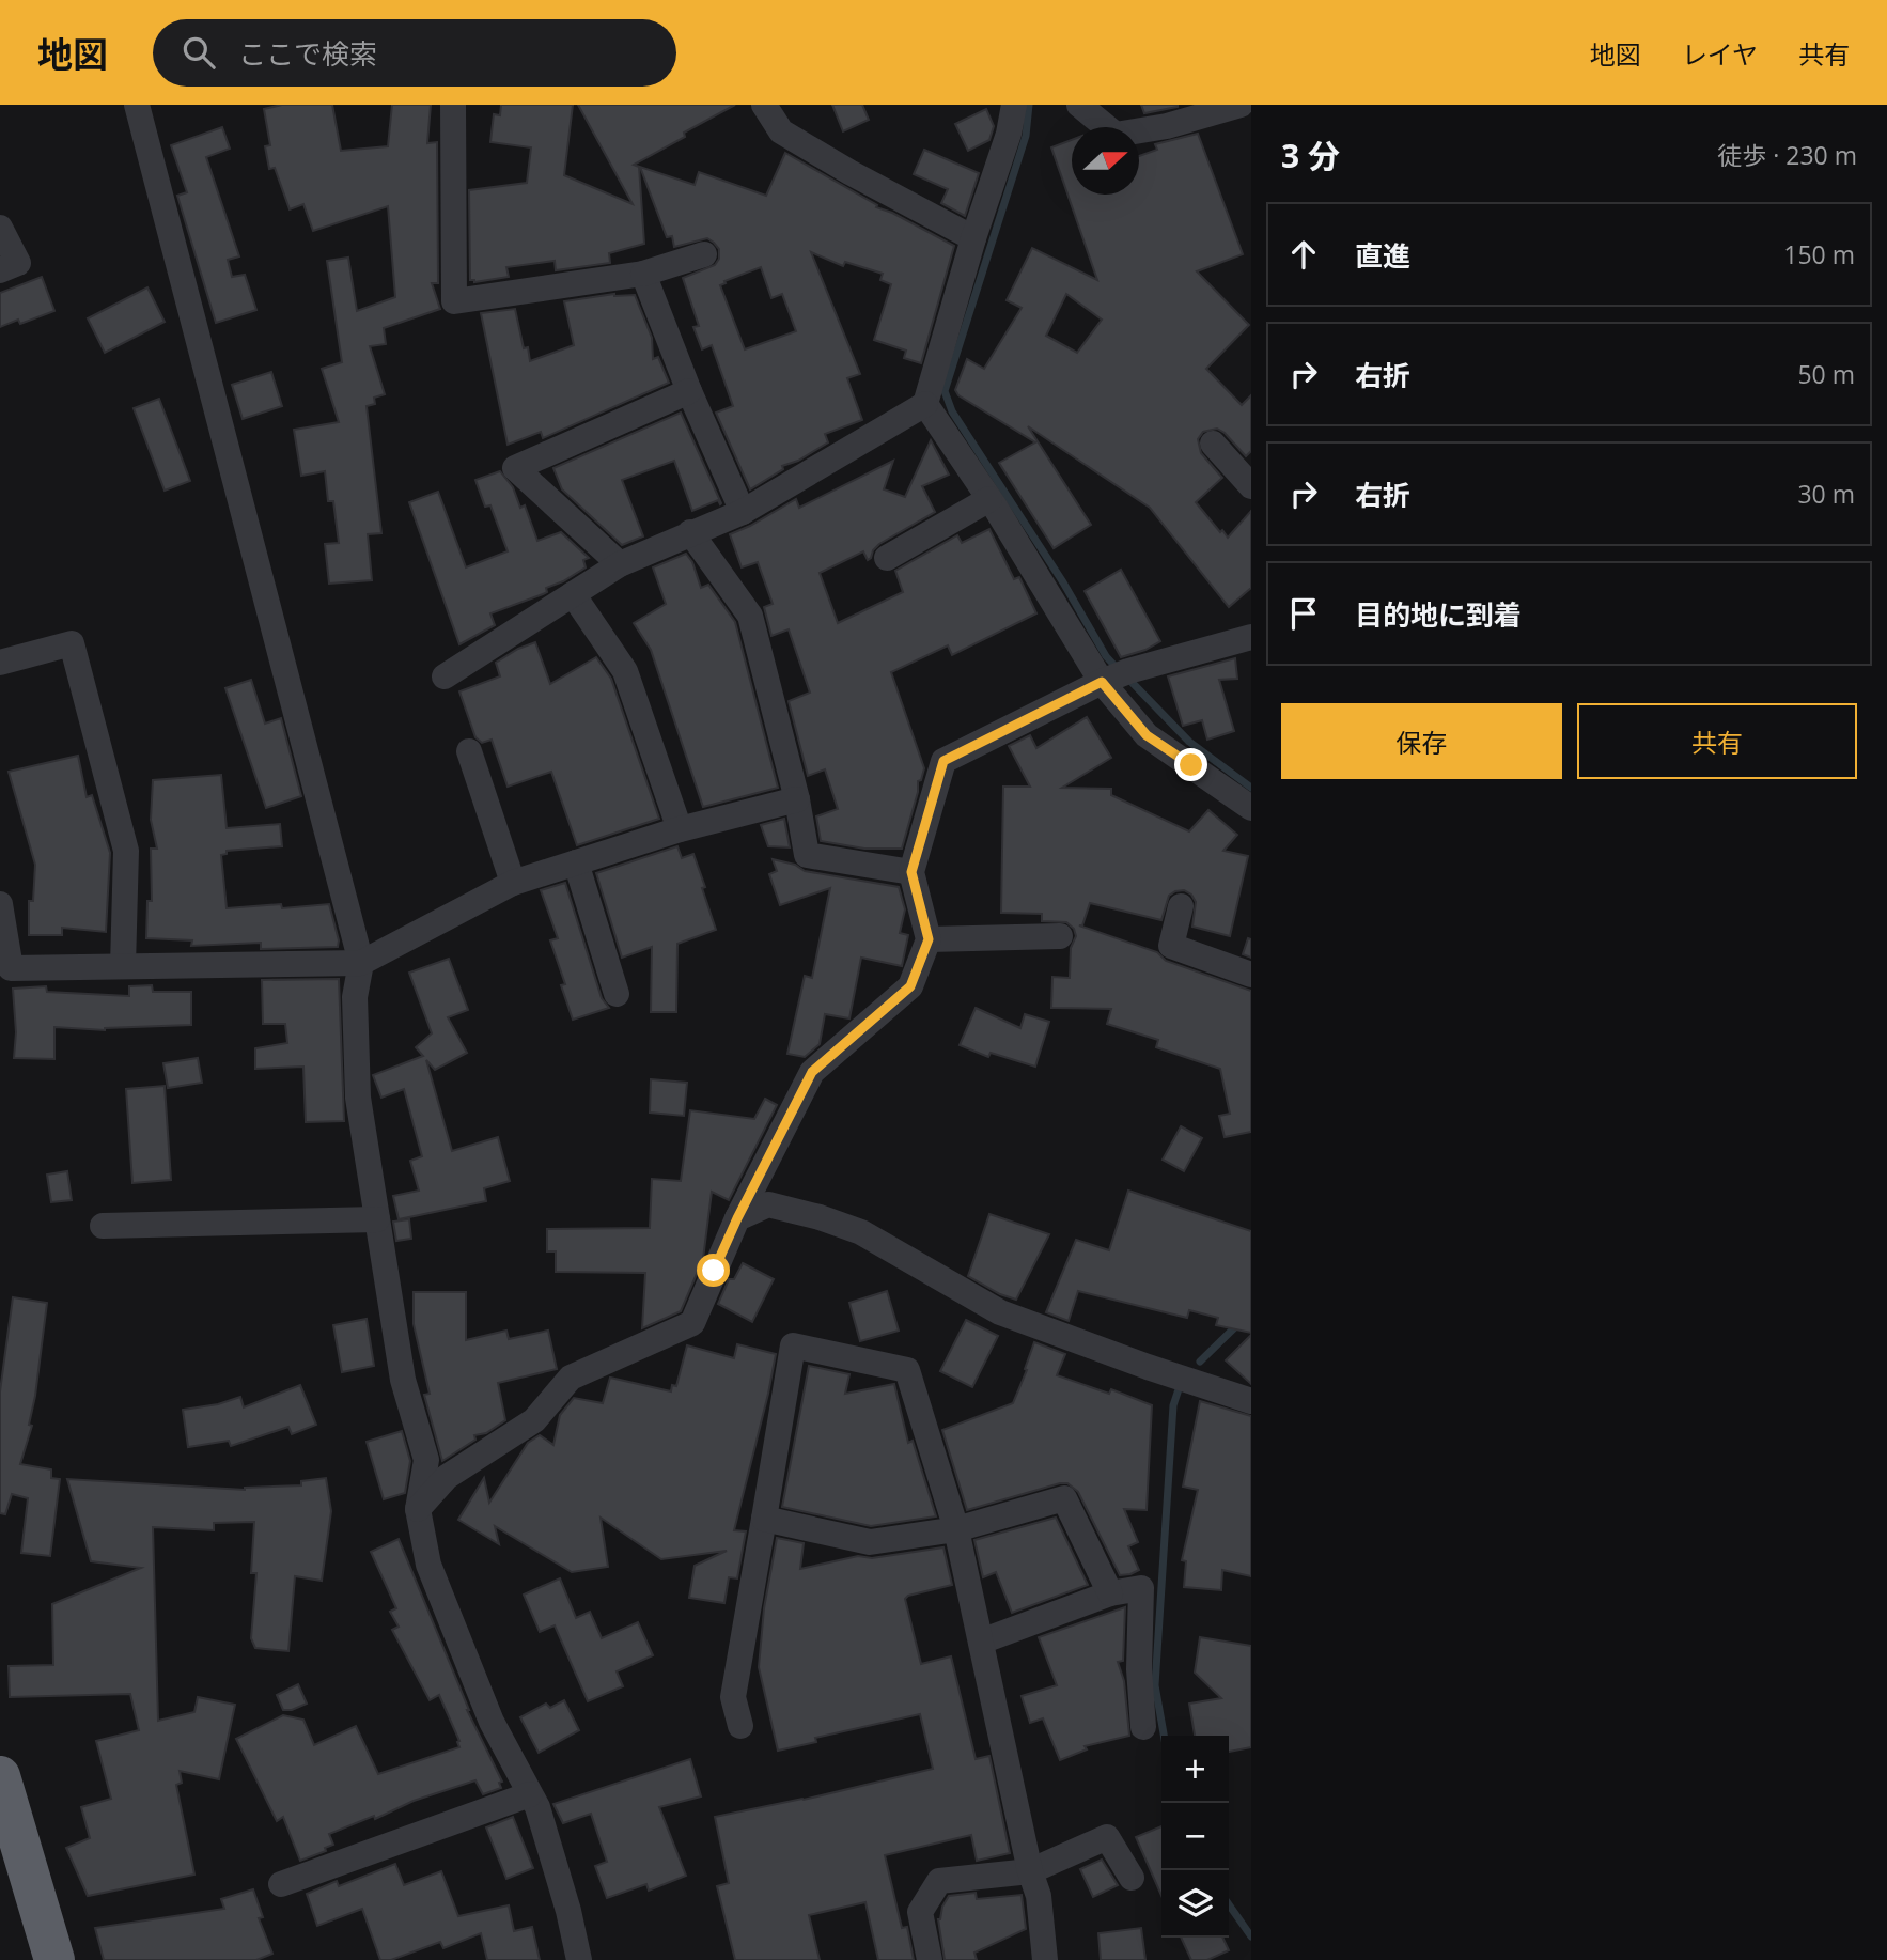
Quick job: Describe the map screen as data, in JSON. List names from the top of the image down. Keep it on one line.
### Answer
{"north":"right","page":{"header":"地図","search":"ここで検索","nav":["地図","レイヤ","共有"],"heading":["3 分","徒歩 · 230 m"],"list":[["直進","150 m"],["右折","50 m"],["右折","30 m"],"目的地に到着"],"buttons":["保存","共有"],"map_buttons":["+","−"]}}
